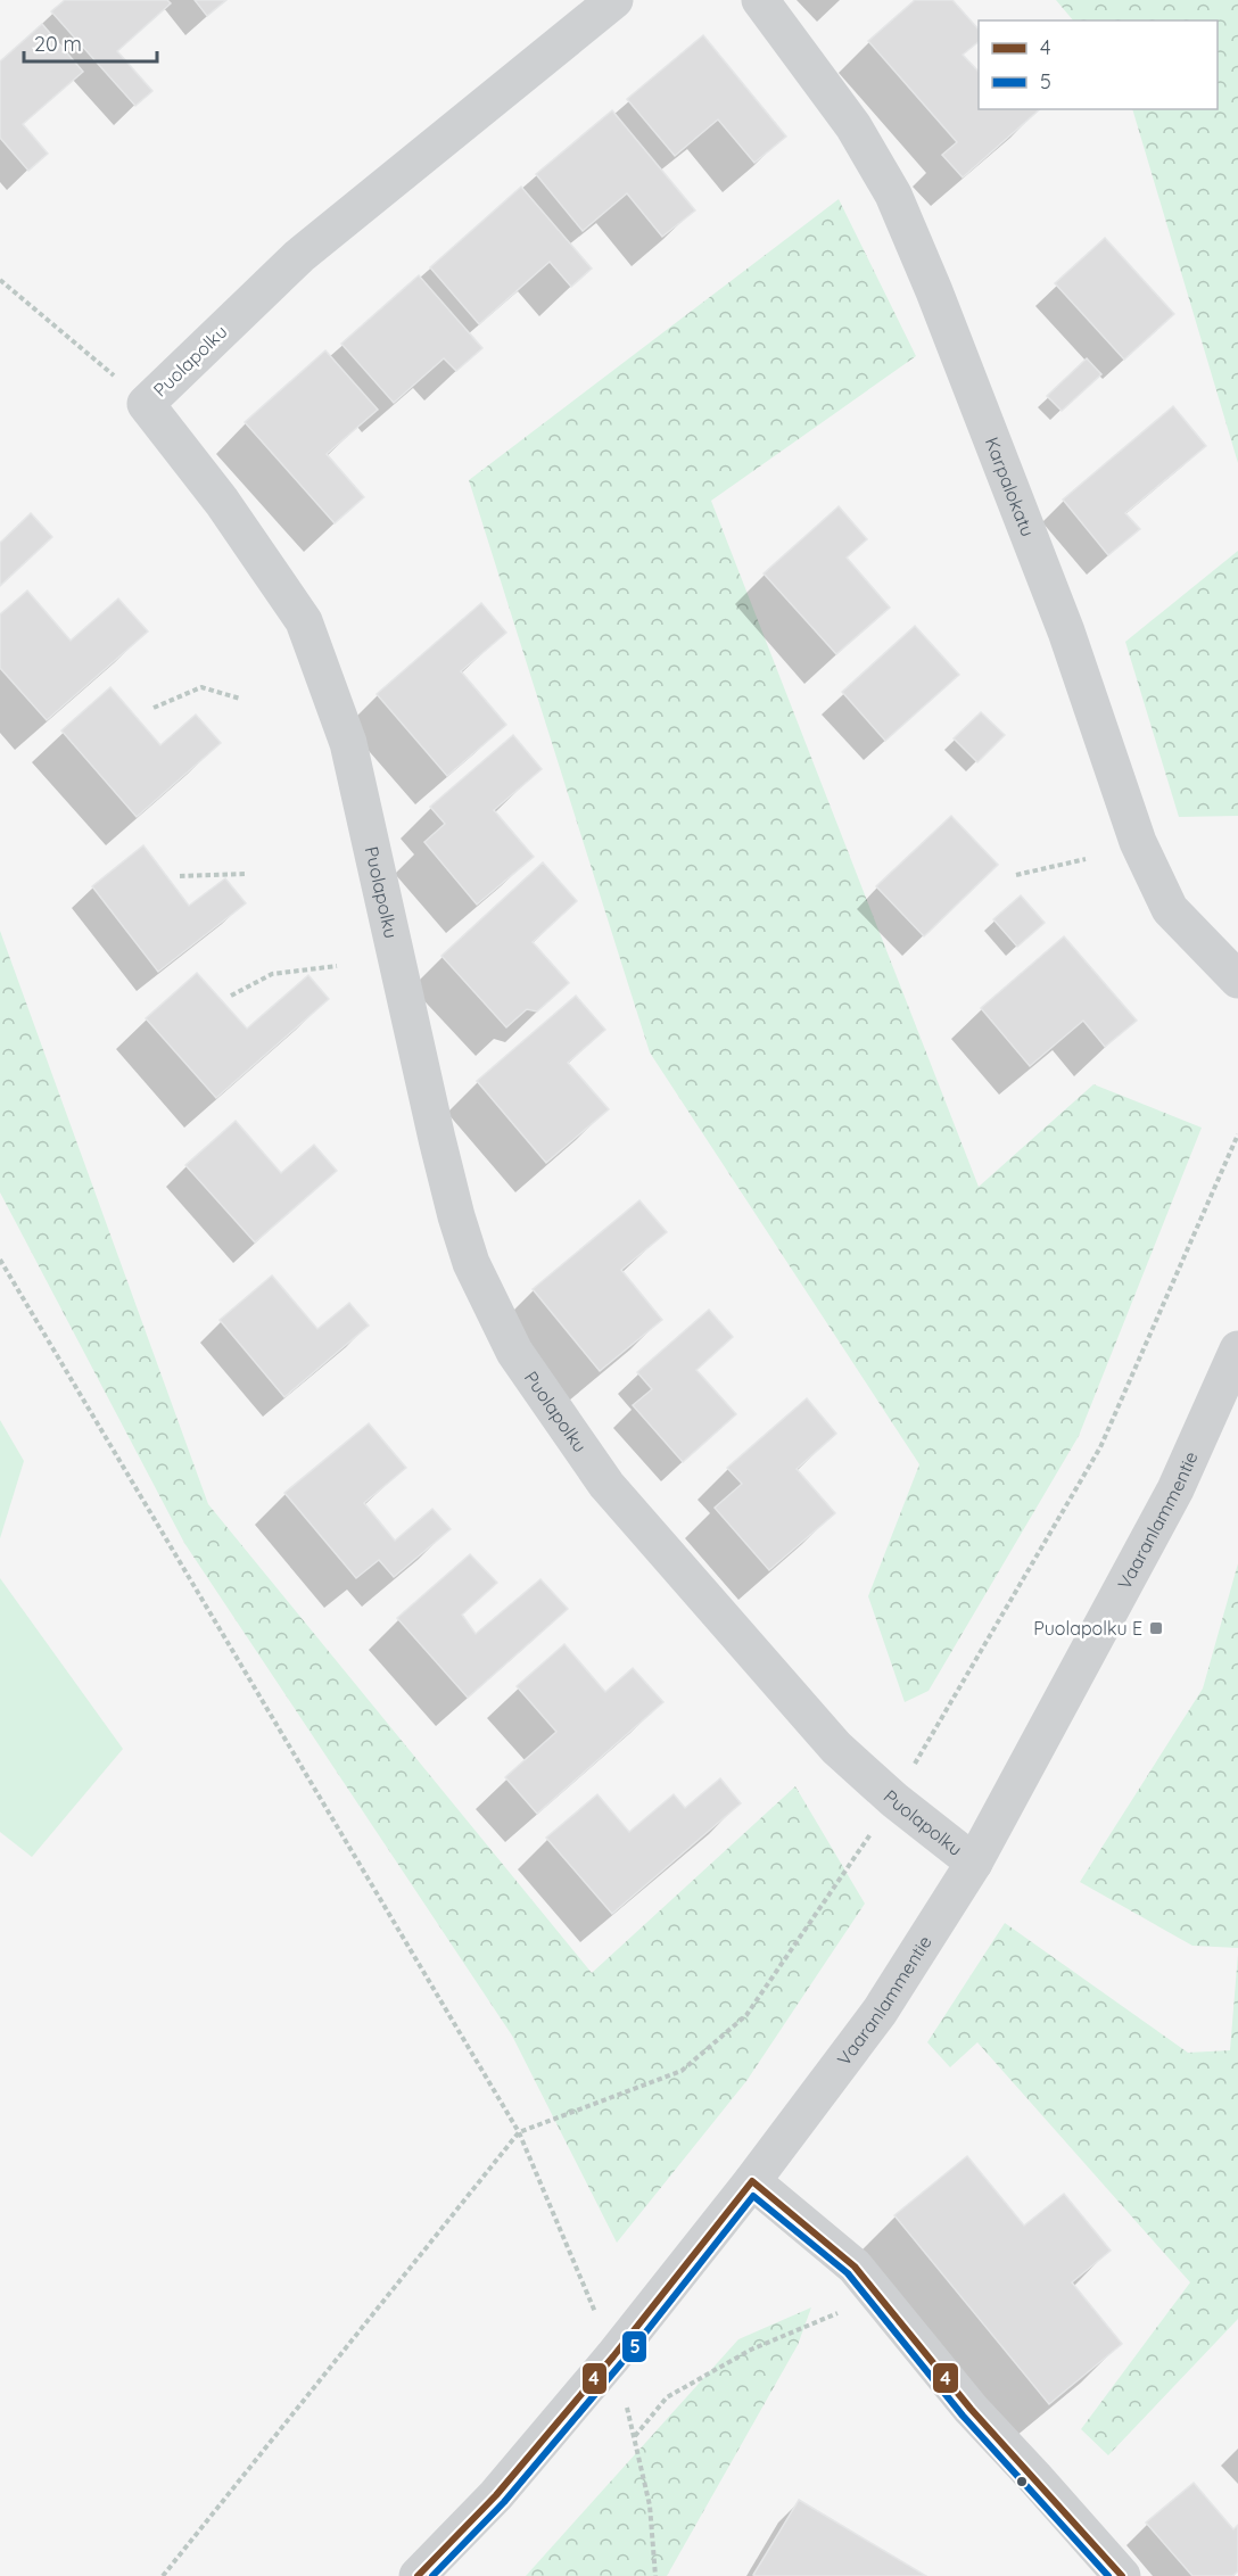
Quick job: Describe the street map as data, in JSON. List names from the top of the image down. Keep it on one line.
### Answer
{"streets":{"street":["Puolapolku","Karpalokatu","Vaaranlammentie"]},"crossings":[["Puolapolku","Vaaranlammentie"]],"places":{"transit":["Puolapolku E"]},"lines":["transit line 4","transit line 5"],"legend":["4","5"],"scale_bar":"20 m"}
